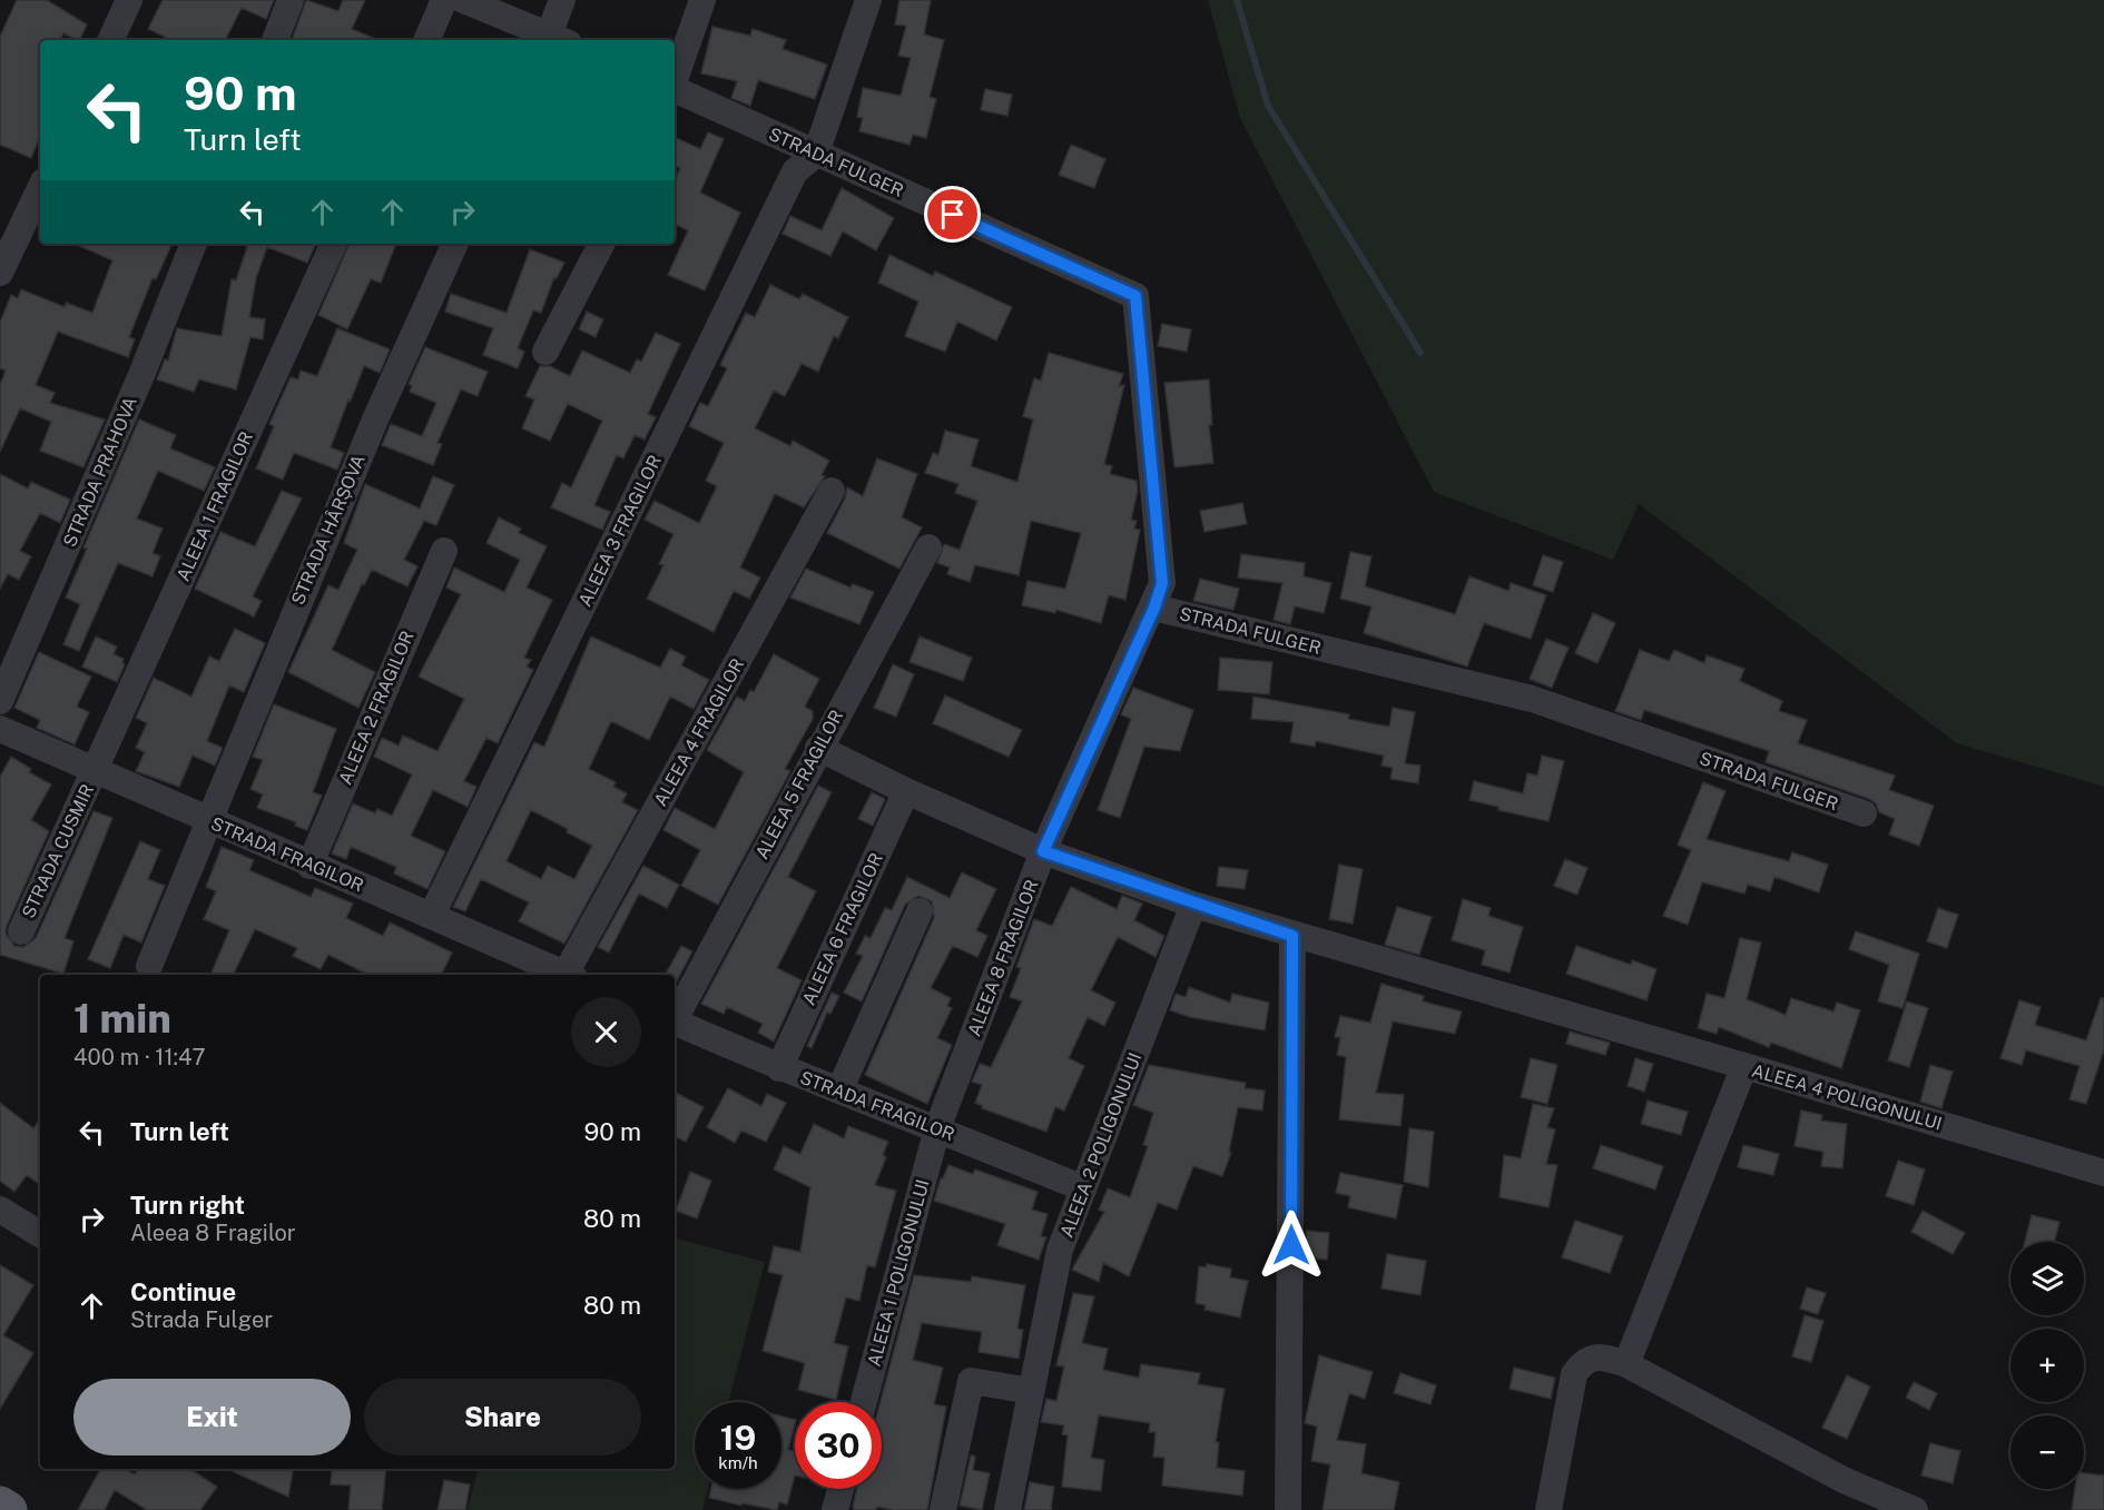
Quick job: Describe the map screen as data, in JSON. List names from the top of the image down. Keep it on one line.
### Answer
{"streets":{"street":["STRADA FULGER","STRADA PRAHOVA","ALEEA 1 FRAGILOR","STRADA HÂRȘOVA","ALEEA 3 FRAGILOR","ALEEA 2 FRAGILOR","ALEEA 4 FRAGILOR","ALEEA 5 FRAGILOR","STRADA CUSMIR","STRADA FRAGILOR","ALEEA 6 FRAGILOR","ALEEA 8 FRAGILOR","ALEEA 4 POLIGONULUI","ALEEA 2 POLIGONULUI","ALEEA 1 POLIGONULUI"]},"crossings":[["STRADA FULGER","ALEEA 3 FRAGILOR"],["STRADA FULGER","ALEEA 8 FRAGILOR"],["ALEEA 1 FRAGILOR","STRADA CUSMIR"],["ALEEA 1 FRAGILOR","STRADA FRAGILOR"],["STRADA HÂRȘOVA","STRADA FRAGILOR"],["ALEEA 3 FRAGILOR","STRADA FRAGILOR"],["ALEEA 2 FRAGILOR","STRADA FRAGILOR"],["STRADA CUSMIR","STRADA FRAGILOR"],["STRADA FRAGILOR","ALEEA 6 FRAGILOR"],["STRADA FRAGILOR","ALEEA 8 FRAGILOR"],["STRADA FRAGILOR","ALEEA 2 POLIGONULUI"],["STRADA FRAGILOR","ALEEA 1 POLIGONULUI"],["ALEEA 8 FRAGILOR","ALEEA 1 POLIGONULUI"]],"page":{"turn":["90 m","Turn left"],"heading":["1 min","400 m · 11:47"],"list":[{"name":"Turn left","value":"90 m"},{"name":"Turn right","note":"Aleea 8 Fragilor","value":"80 m"},{"name":"Continue","note":"Strada Fulger","value":"80 m"}],"map_buttons":["+","−"],"buttons":["Exit","Share"],"speed":"19 km/h","limit":"30"}}
